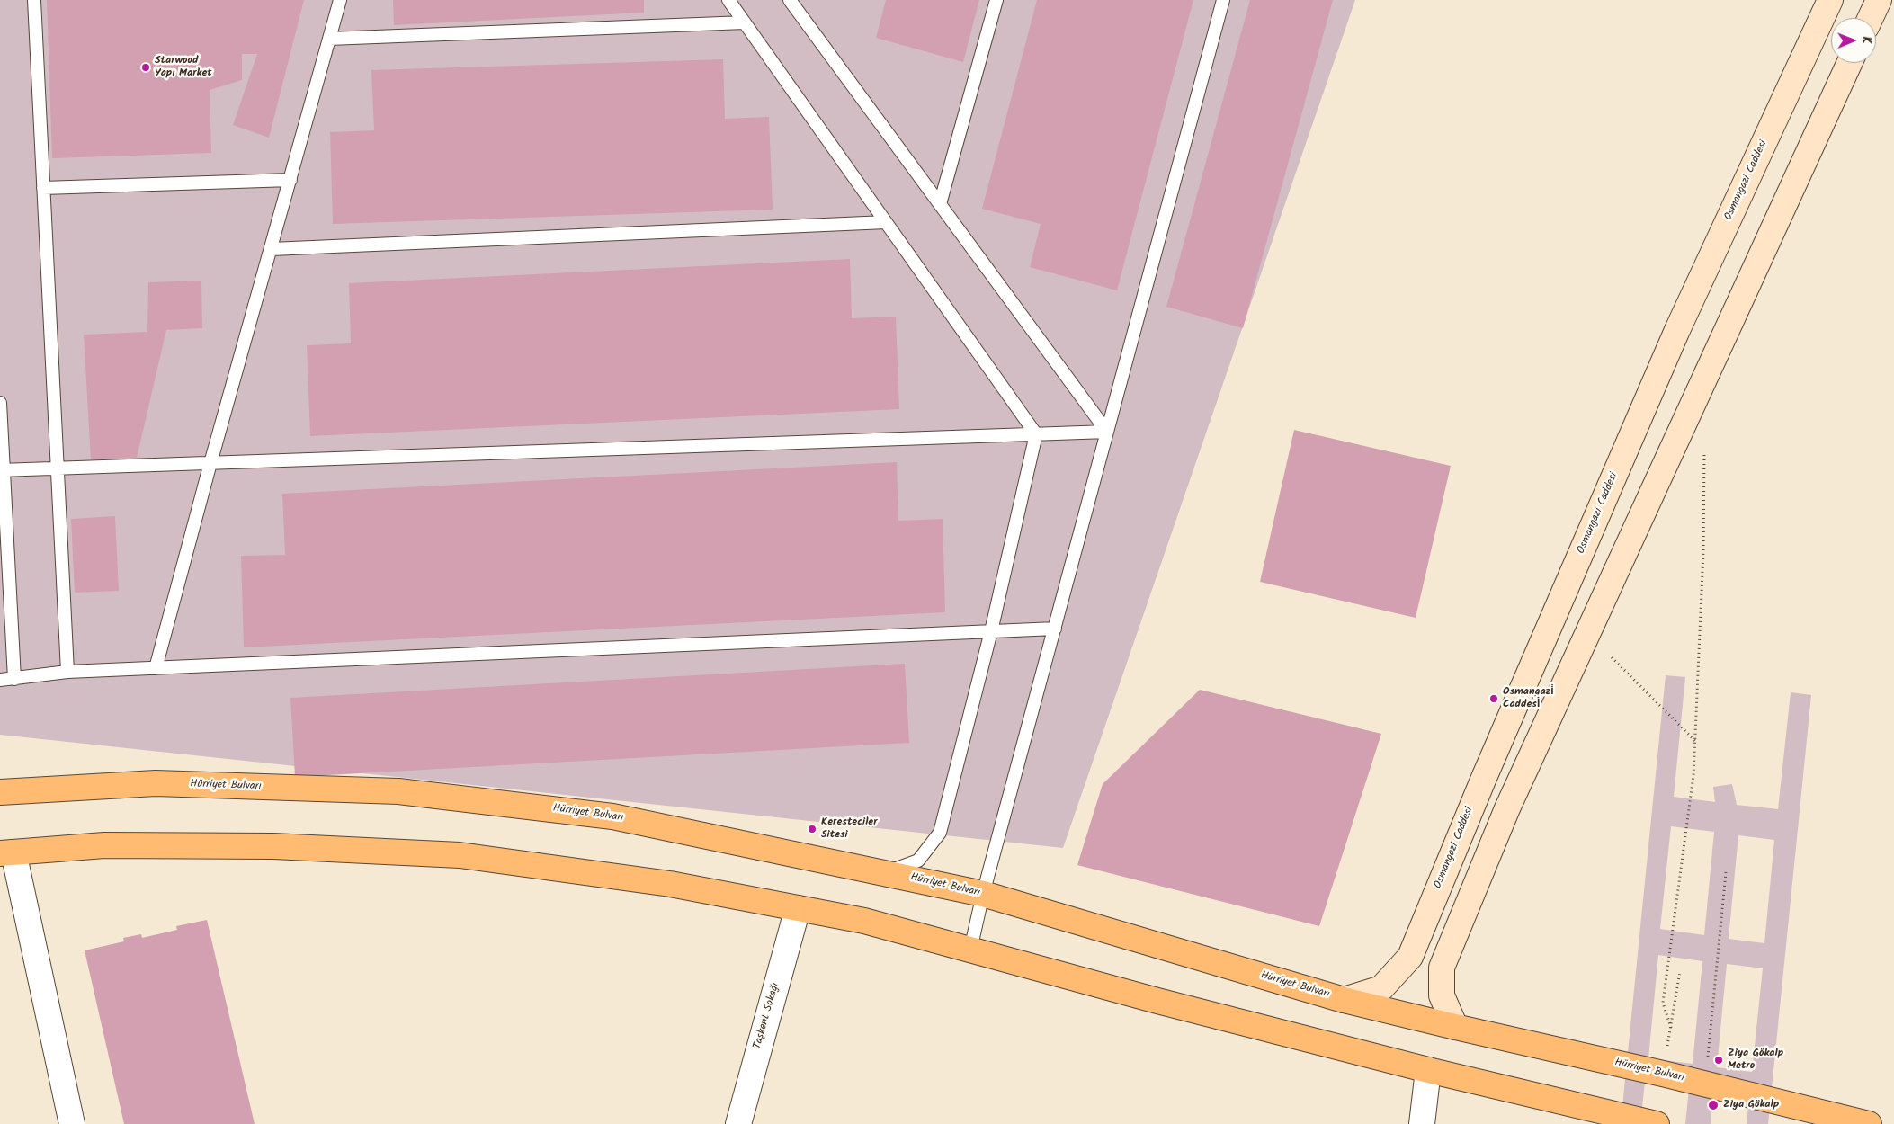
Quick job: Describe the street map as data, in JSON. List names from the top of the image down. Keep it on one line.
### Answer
{"streets":{"main road":["Osmangazi Caddesi","Hürriyet Bulvarı"],"street":["Taşkent Sokağı"]},"crossings":[["Osmangazi Caddesi","Hürriyet Bulvarı"]],"places":["Starwood Yapı Market","Osmangazi̇ Caddesi̇","Keresteciler Sitesi","Ziya Gökalp Metro","Ziya Gökalp"],"north":"right"}
